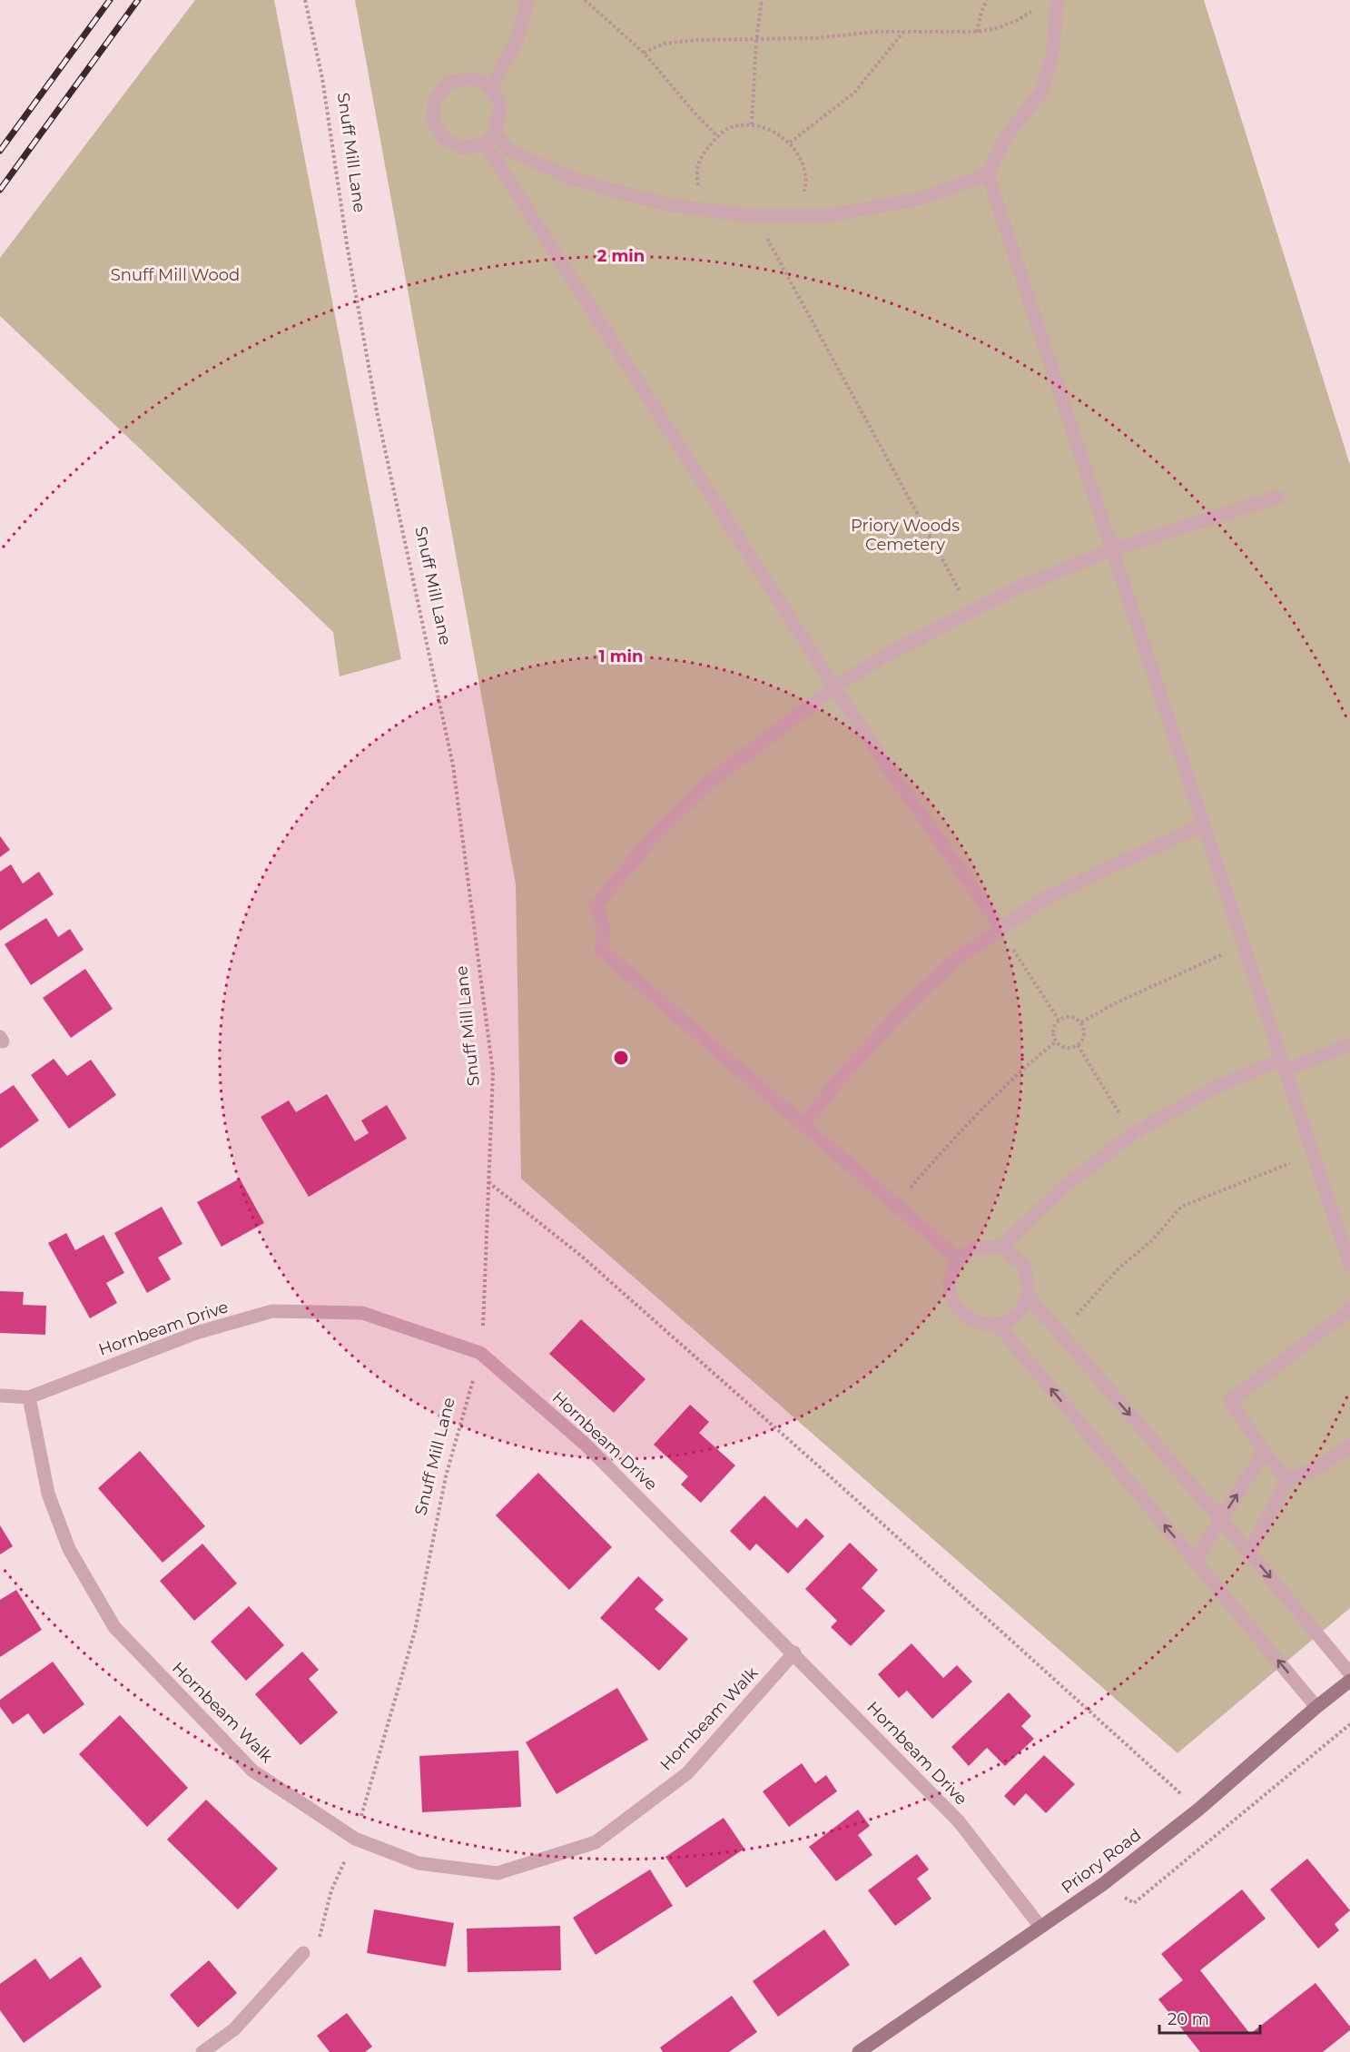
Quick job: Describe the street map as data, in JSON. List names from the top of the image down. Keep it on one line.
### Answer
{"streets":{"street":["Hornbeam Drive","Hornbeam Walk","Priory Road"],"path":["Snuff Mill Lane"]},"crossings":[["Snuff Mill Lane","Hornbeam Drive"],["Snuff Mill Lane","Hornbeam Walk"],["Hornbeam Drive","Hornbeam Walk"],["Hornbeam Drive","Priory Road"]],"parks":["Snuff Mill Wood","Priory Woods Cemetery"],"scale_bar":"20 m","rings":["2 min","1 min"]}
